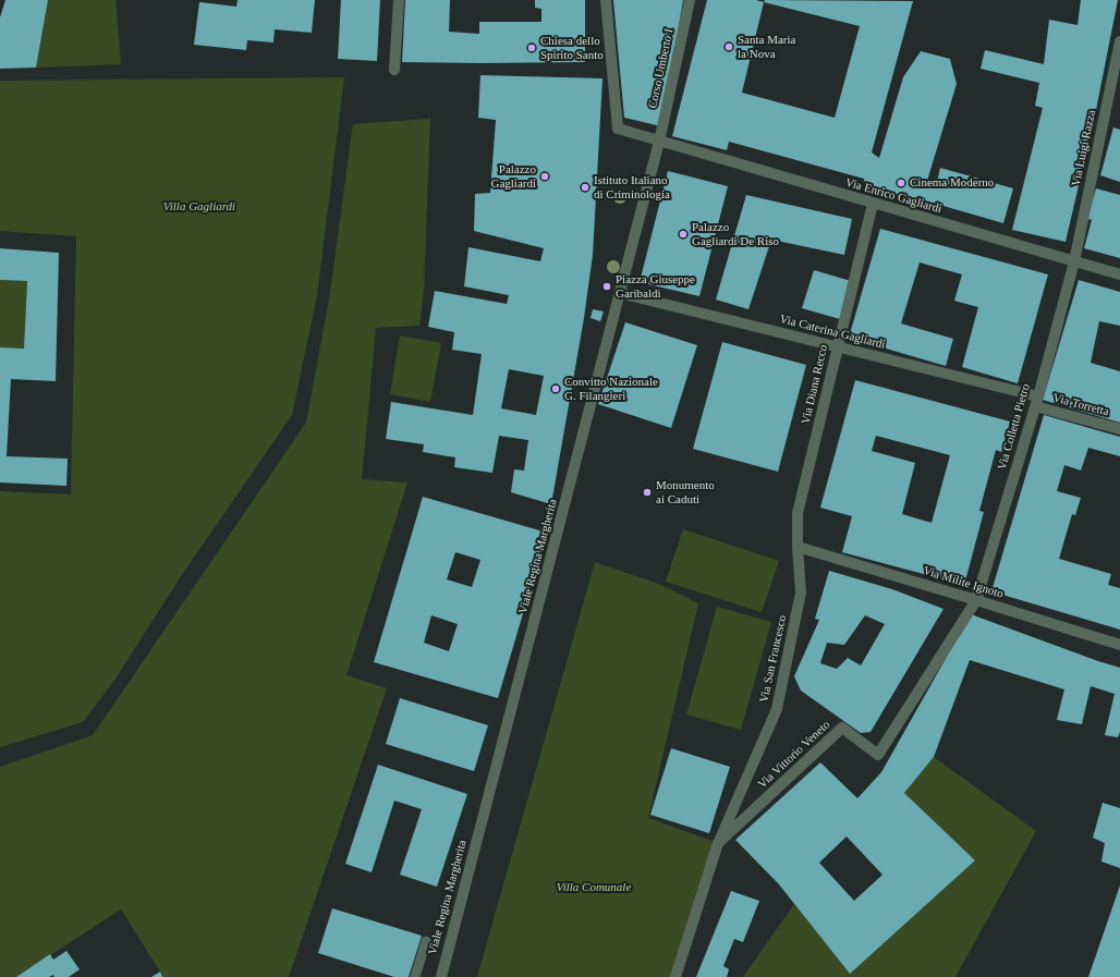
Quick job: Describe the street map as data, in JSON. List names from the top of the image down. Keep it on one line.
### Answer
{"streets":{"street":["Corso Umberto I","Via Luigi Razza","Via Enrico Gagliardi","Via Caterina Gagliardi","Via Diana Recco","Via Torretta","Via Colletta Pietro","Viale Regina Margherita","Via Milite Ignoto","Via San Francesco","Via Vittorio Veneto"]},"crossings":[["Corso Umberto I","Via Enrico Gagliardi"],["Corso Umberto I","Viale Regina Margherita"],["Via Luigi Razza","Via Enrico Gagliardi"],["Via Luigi Razza","Via Colletta Pietro"],["Via Enrico Gagliardi","Via Diana Recco"],["Via Enrico Gagliardi","Via Colletta Pietro"],["Via Enrico Gagliardi","Viale Regina Margherita"],["Via Caterina Gagliardi","Via Diana Recco"],["Via Caterina Gagliardi","Via Torretta"],["Via Caterina Gagliardi","Via Colletta Pietro"],["Via Caterina Gagliardi","Viale Regina Margherita"],["Via Diana Recco","Via Milite Ignoto"],["Via Diana Recco","Via San Francesco"],["Via Torretta","Via Colletta Pietro"],["Via Colletta Pietro","Via Milite Ignoto"],["Via Colletta Pietro","Via Vittorio Veneto"],["Via Milite Ignoto","Via San Francesco"],["Via Milite Ignoto","Via Vittorio Veneto"],["Via San Francesco","Via Vittorio Veneto"]],"parks":["Villa Gagliardi","Villa Comunale"],"places":["Santa Maria la Nova","Chiesa dello Spirito Santo","Palazzo Gagliardi","Cinema Moderno","Istituto Italiano di Criminologia","Palazzo Gagliardi De Riso","Piazza Giuseppe Garibaldi","Convitto Nazionale G. Filangieri","Monumento ai Caduti"]}
